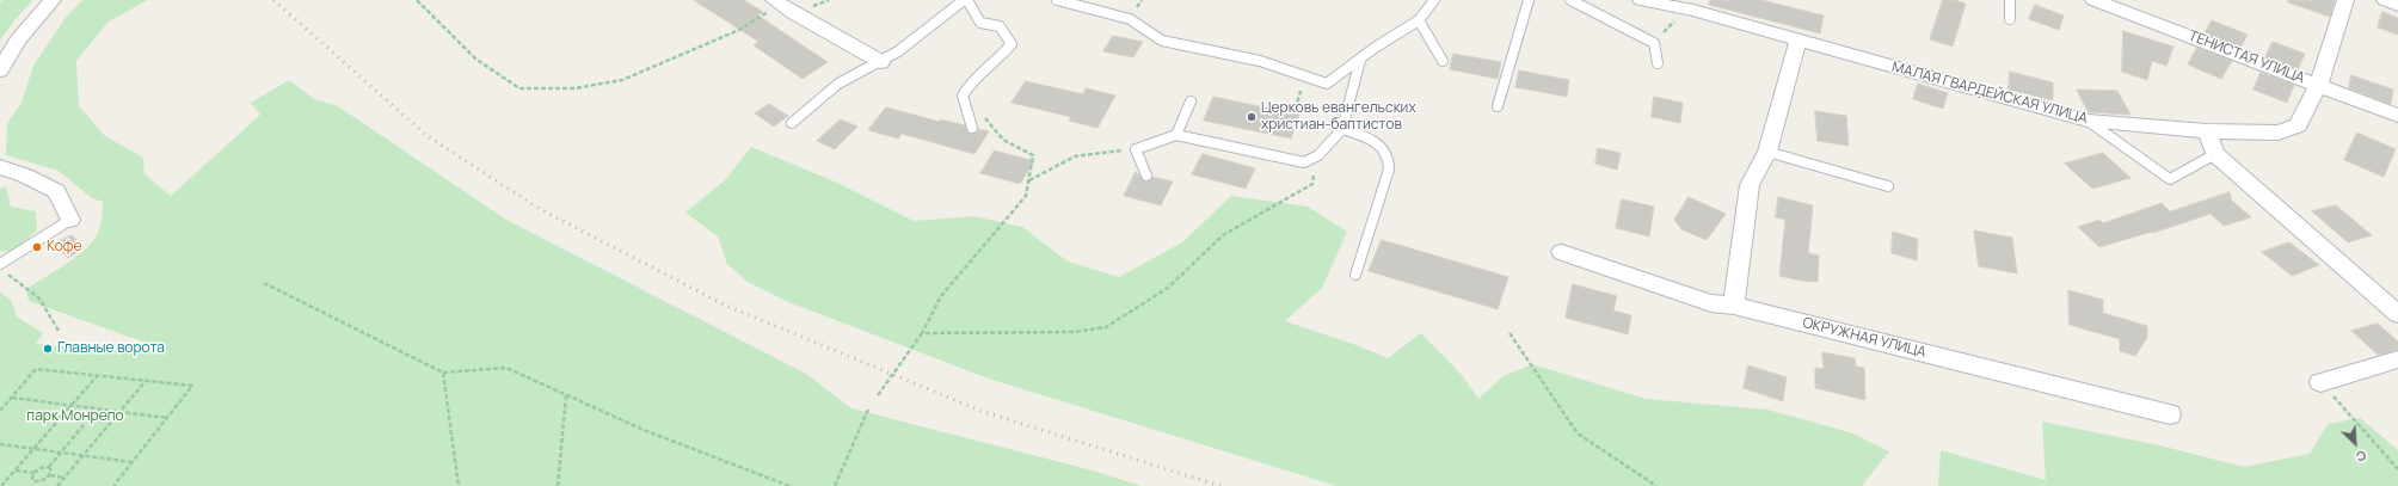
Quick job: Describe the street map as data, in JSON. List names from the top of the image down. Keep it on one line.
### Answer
{"streets":{"street":["ТЕНИСТАЯ УЛИЦА","МАЛАЯ ГВАРДЕЙСКАЯ УЛИЦА","ОКРУЖНАЯ УЛИЦА"]},"crossings":[["ТЕНИСТАЯ УЛИЦА","МАЛАЯ ГВАРДЕЙСКАЯ УЛИЦА"]],"parks":["парк Монрепо"],"places":["Церковь евангельских христиан-баптистов","Кофе","Главные ворота"],"north":"bottom right"}
